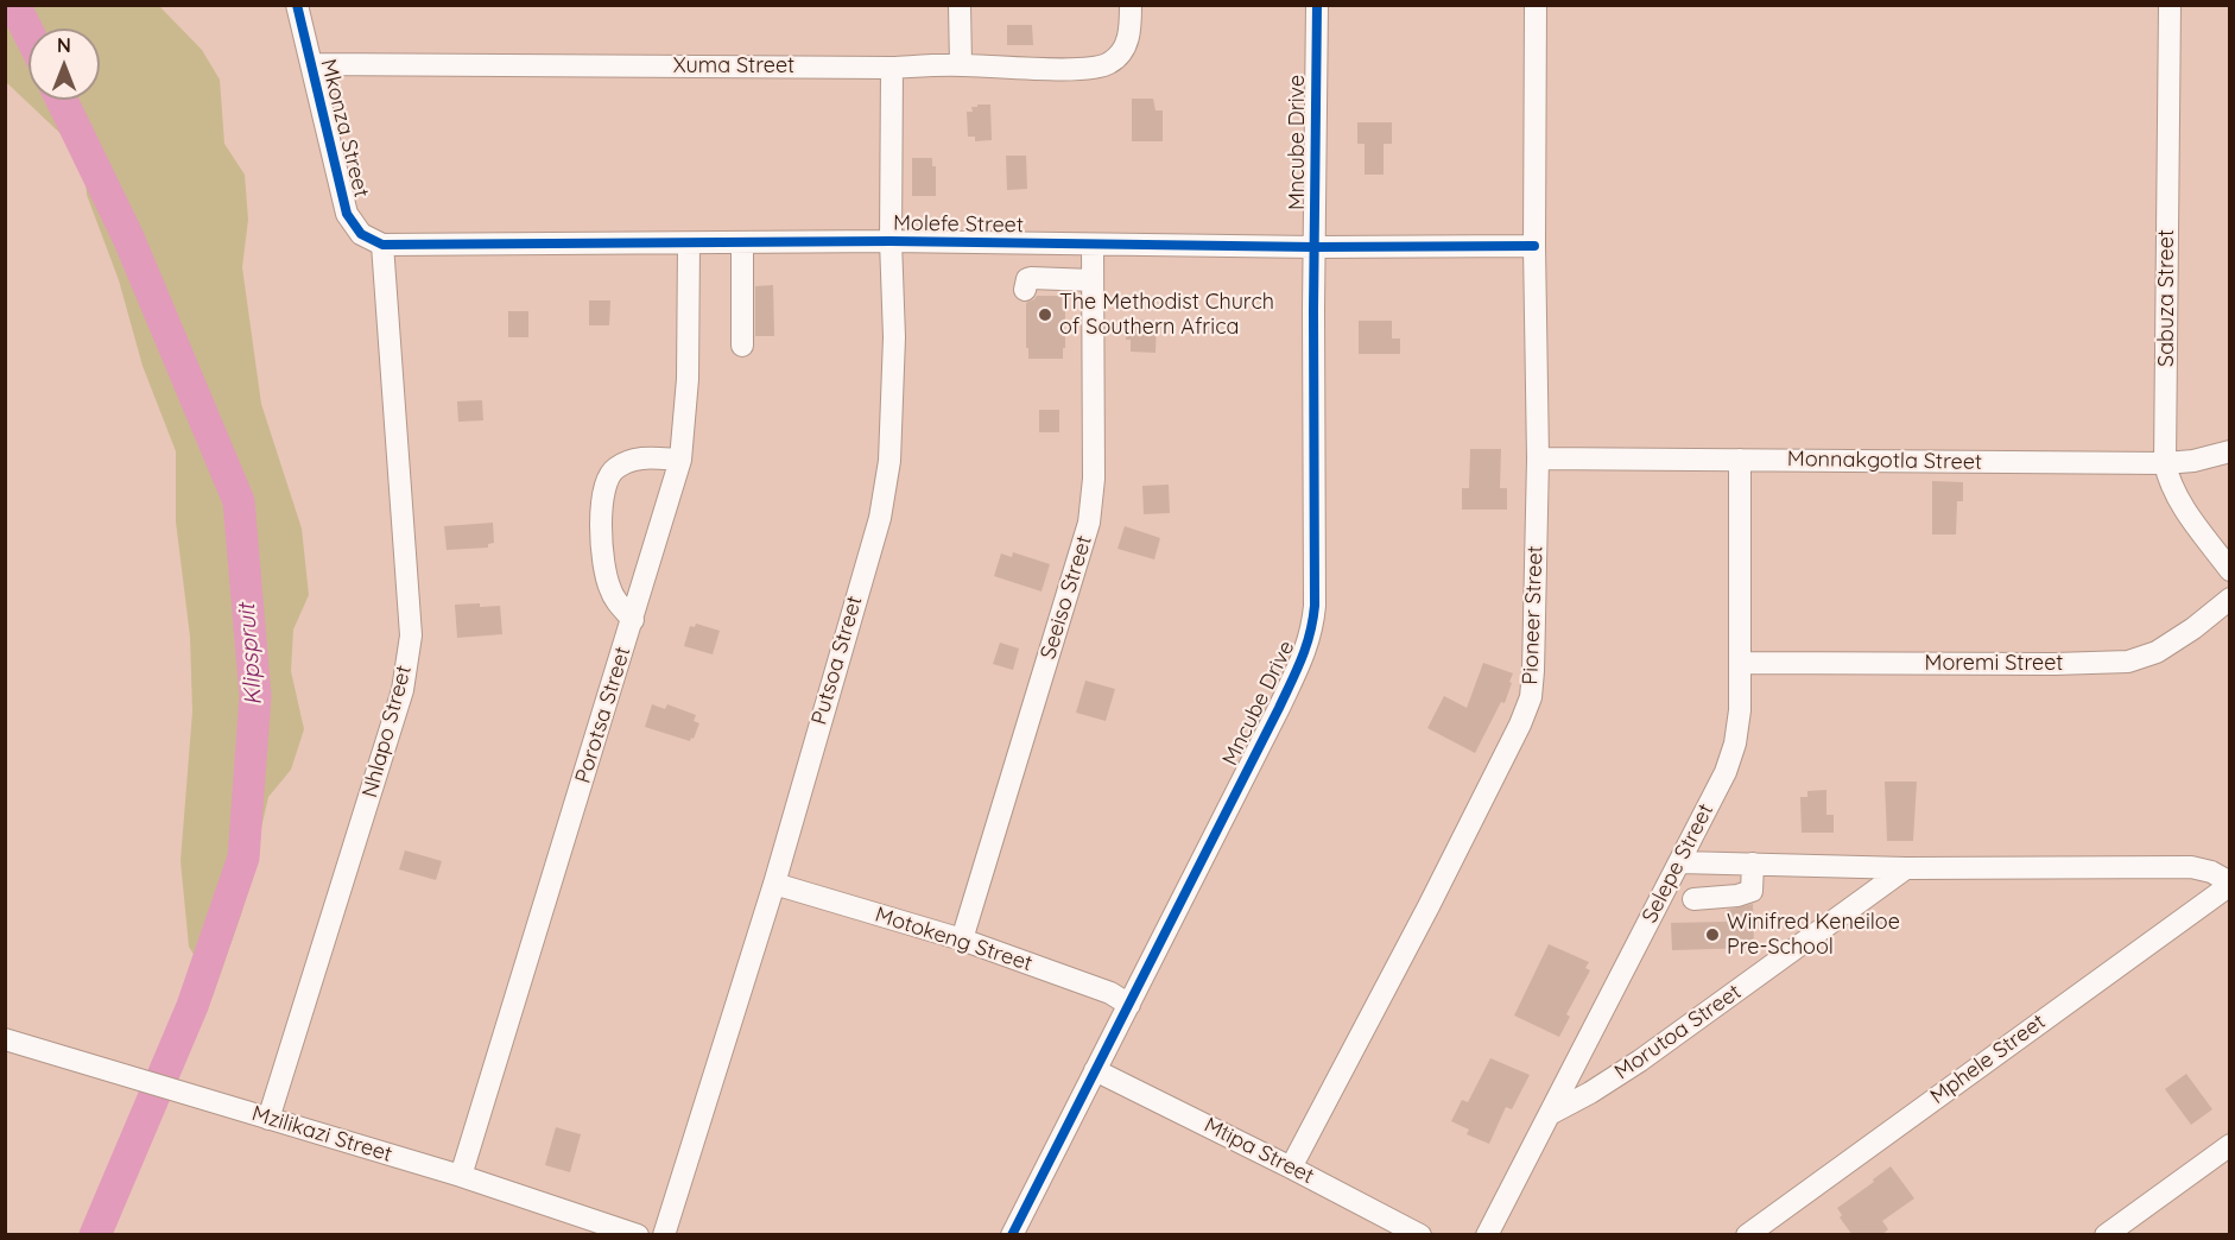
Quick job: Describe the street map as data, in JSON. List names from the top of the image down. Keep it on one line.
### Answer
{"streets":{"street":["Xuma Street","Mkonza Street","Mncube Drive","Molefe Street","Sabuza Street","Monnakgotla Street","Seeiso Street","Pioneer Street","Putsoa Street","Moremi Street","Porotsa Street","Nhlapo Street","Selepe Street","Motokeng Street","Morutoa Street","Mphele Street","Mzilikazi Street","Mtipa Street"]},"crossings":[["Xuma Street","Mkonza Street"],["Xuma Street","Putsoa Street"],["Mkonza Street","Molefe Street"],["Mkonza Street","Nhlapo Street"],["Mncube Drive","Molefe Street"],["Mncube Drive","Motokeng Street"],["Mncube Drive","Mtipa Street"],["Molefe Street","Seeiso Street"],["Molefe Street","Pioneer Street"],["Molefe Street","Putsoa Street"],["Molefe Street","Porotsa Street"],["Molefe Street","Nhlapo Street"],["Sabuza Street","Monnakgotla Street"],["Monnakgotla Street","Pioneer Street"],["Monnakgotla Street","Selepe Street"],["Seeiso Street","Motokeng Street"],["Pioneer Street","Mtipa Street"],["Putsoa Street","Motokeng Street"],["Moremi Street","Selepe Street"],["Porotsa Street","Mzilikazi Street"],["Nhlapo Street","Mzilikazi Street"],["Selepe Street","Morutoa Street"]],"water":["Klipspruit"],"places":["The Methodist Church of Southern Africa","Winifred Keneiloe Pre-School"],"north":"top"}
